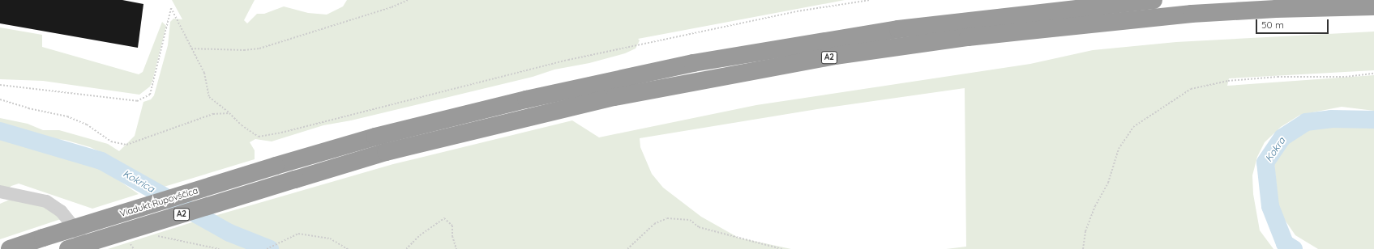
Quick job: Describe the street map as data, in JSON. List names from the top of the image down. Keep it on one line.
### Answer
{"streets":{"highway":["A2","Viadukt Rupovščica"]},"water":["Kokra","Kokrica"],"scale_bar":"50 m"}
